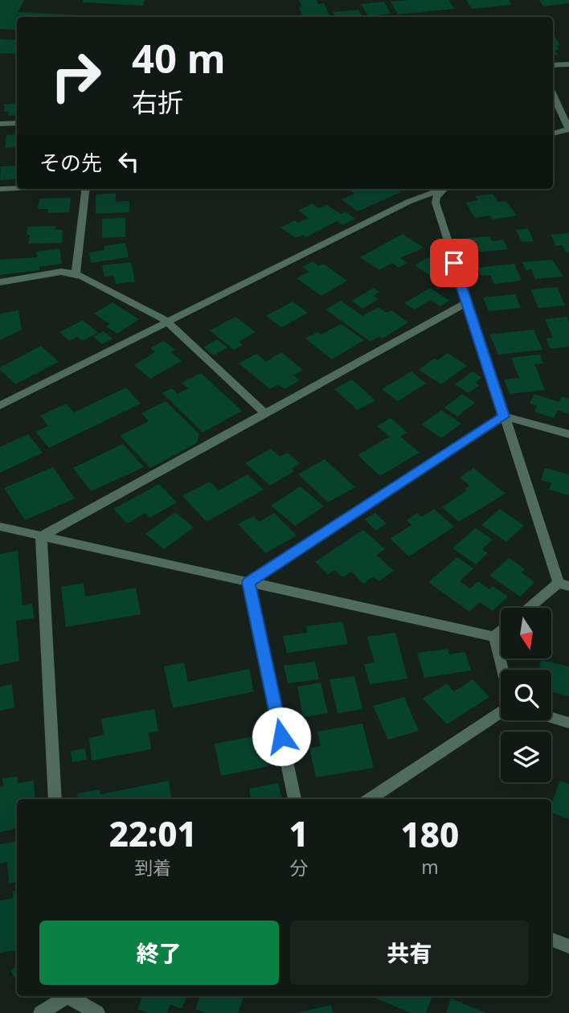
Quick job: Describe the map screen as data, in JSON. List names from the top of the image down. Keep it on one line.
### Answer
{"north":"bottom","page":{"turn":["40 m","右折"],"then":"その先","eta":["22:01","到着","1","分","180","m"],"buttons":["終了","共有"]}}
